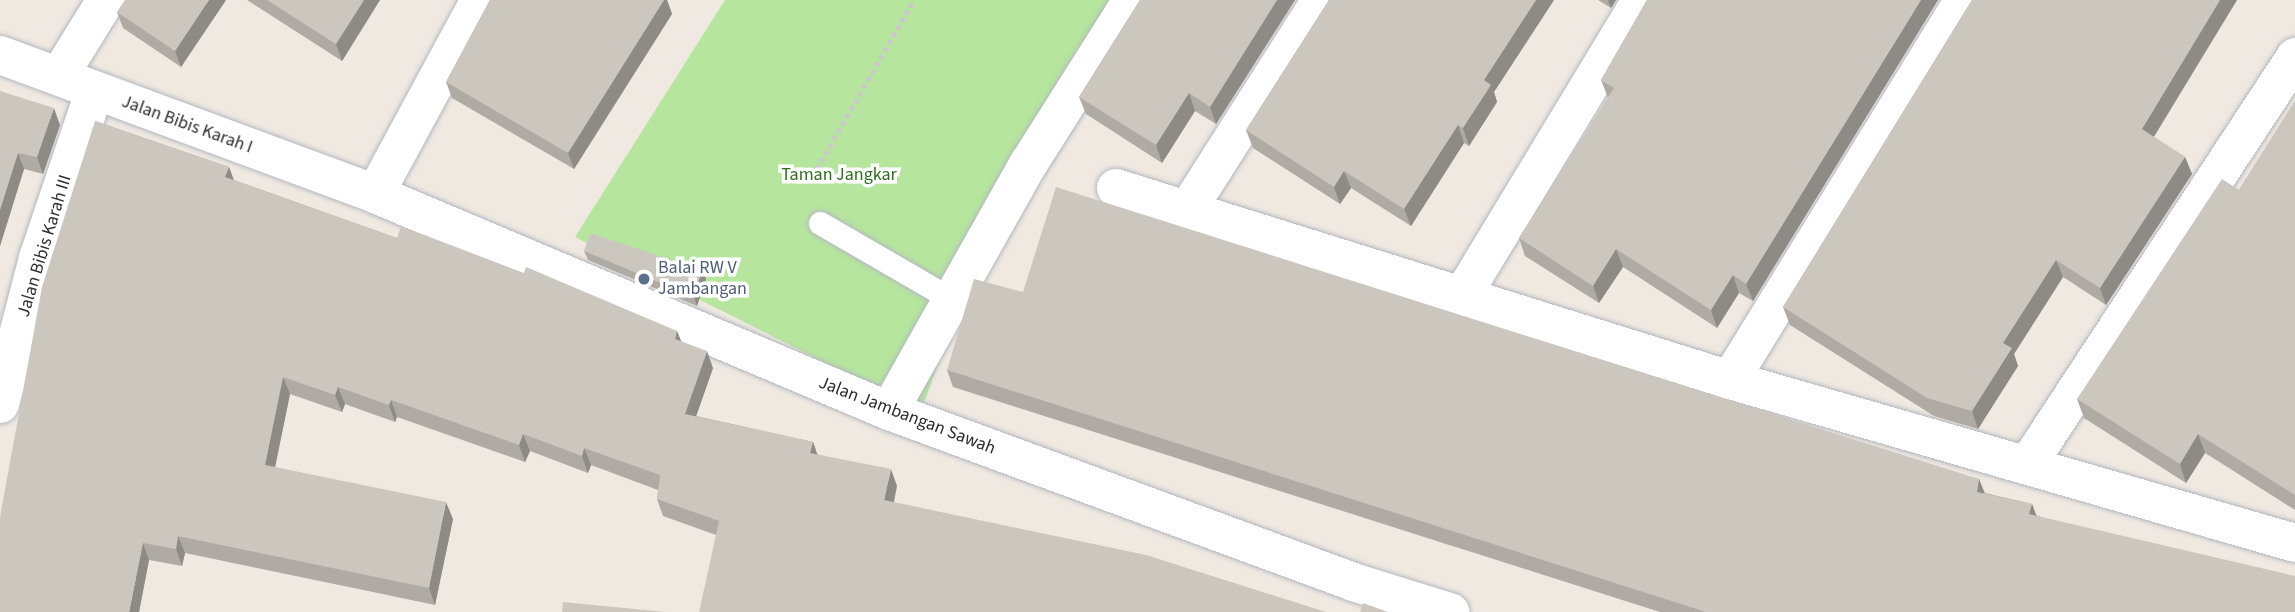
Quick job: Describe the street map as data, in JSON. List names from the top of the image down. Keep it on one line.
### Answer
{"streets":{"street":["Jalan Bibis Karah I","Jalan Bibis Karah III","Jalan Jambangan Sawah"]},"crossings":[["Jalan Bibis Karah I","Jalan Bibis Karah III"],["Jalan Bibis Karah I","Jalan Jambangan Sawah"]],"parks":["Taman Jangkar"],"places":["Balai RW V Jambangan"]}
